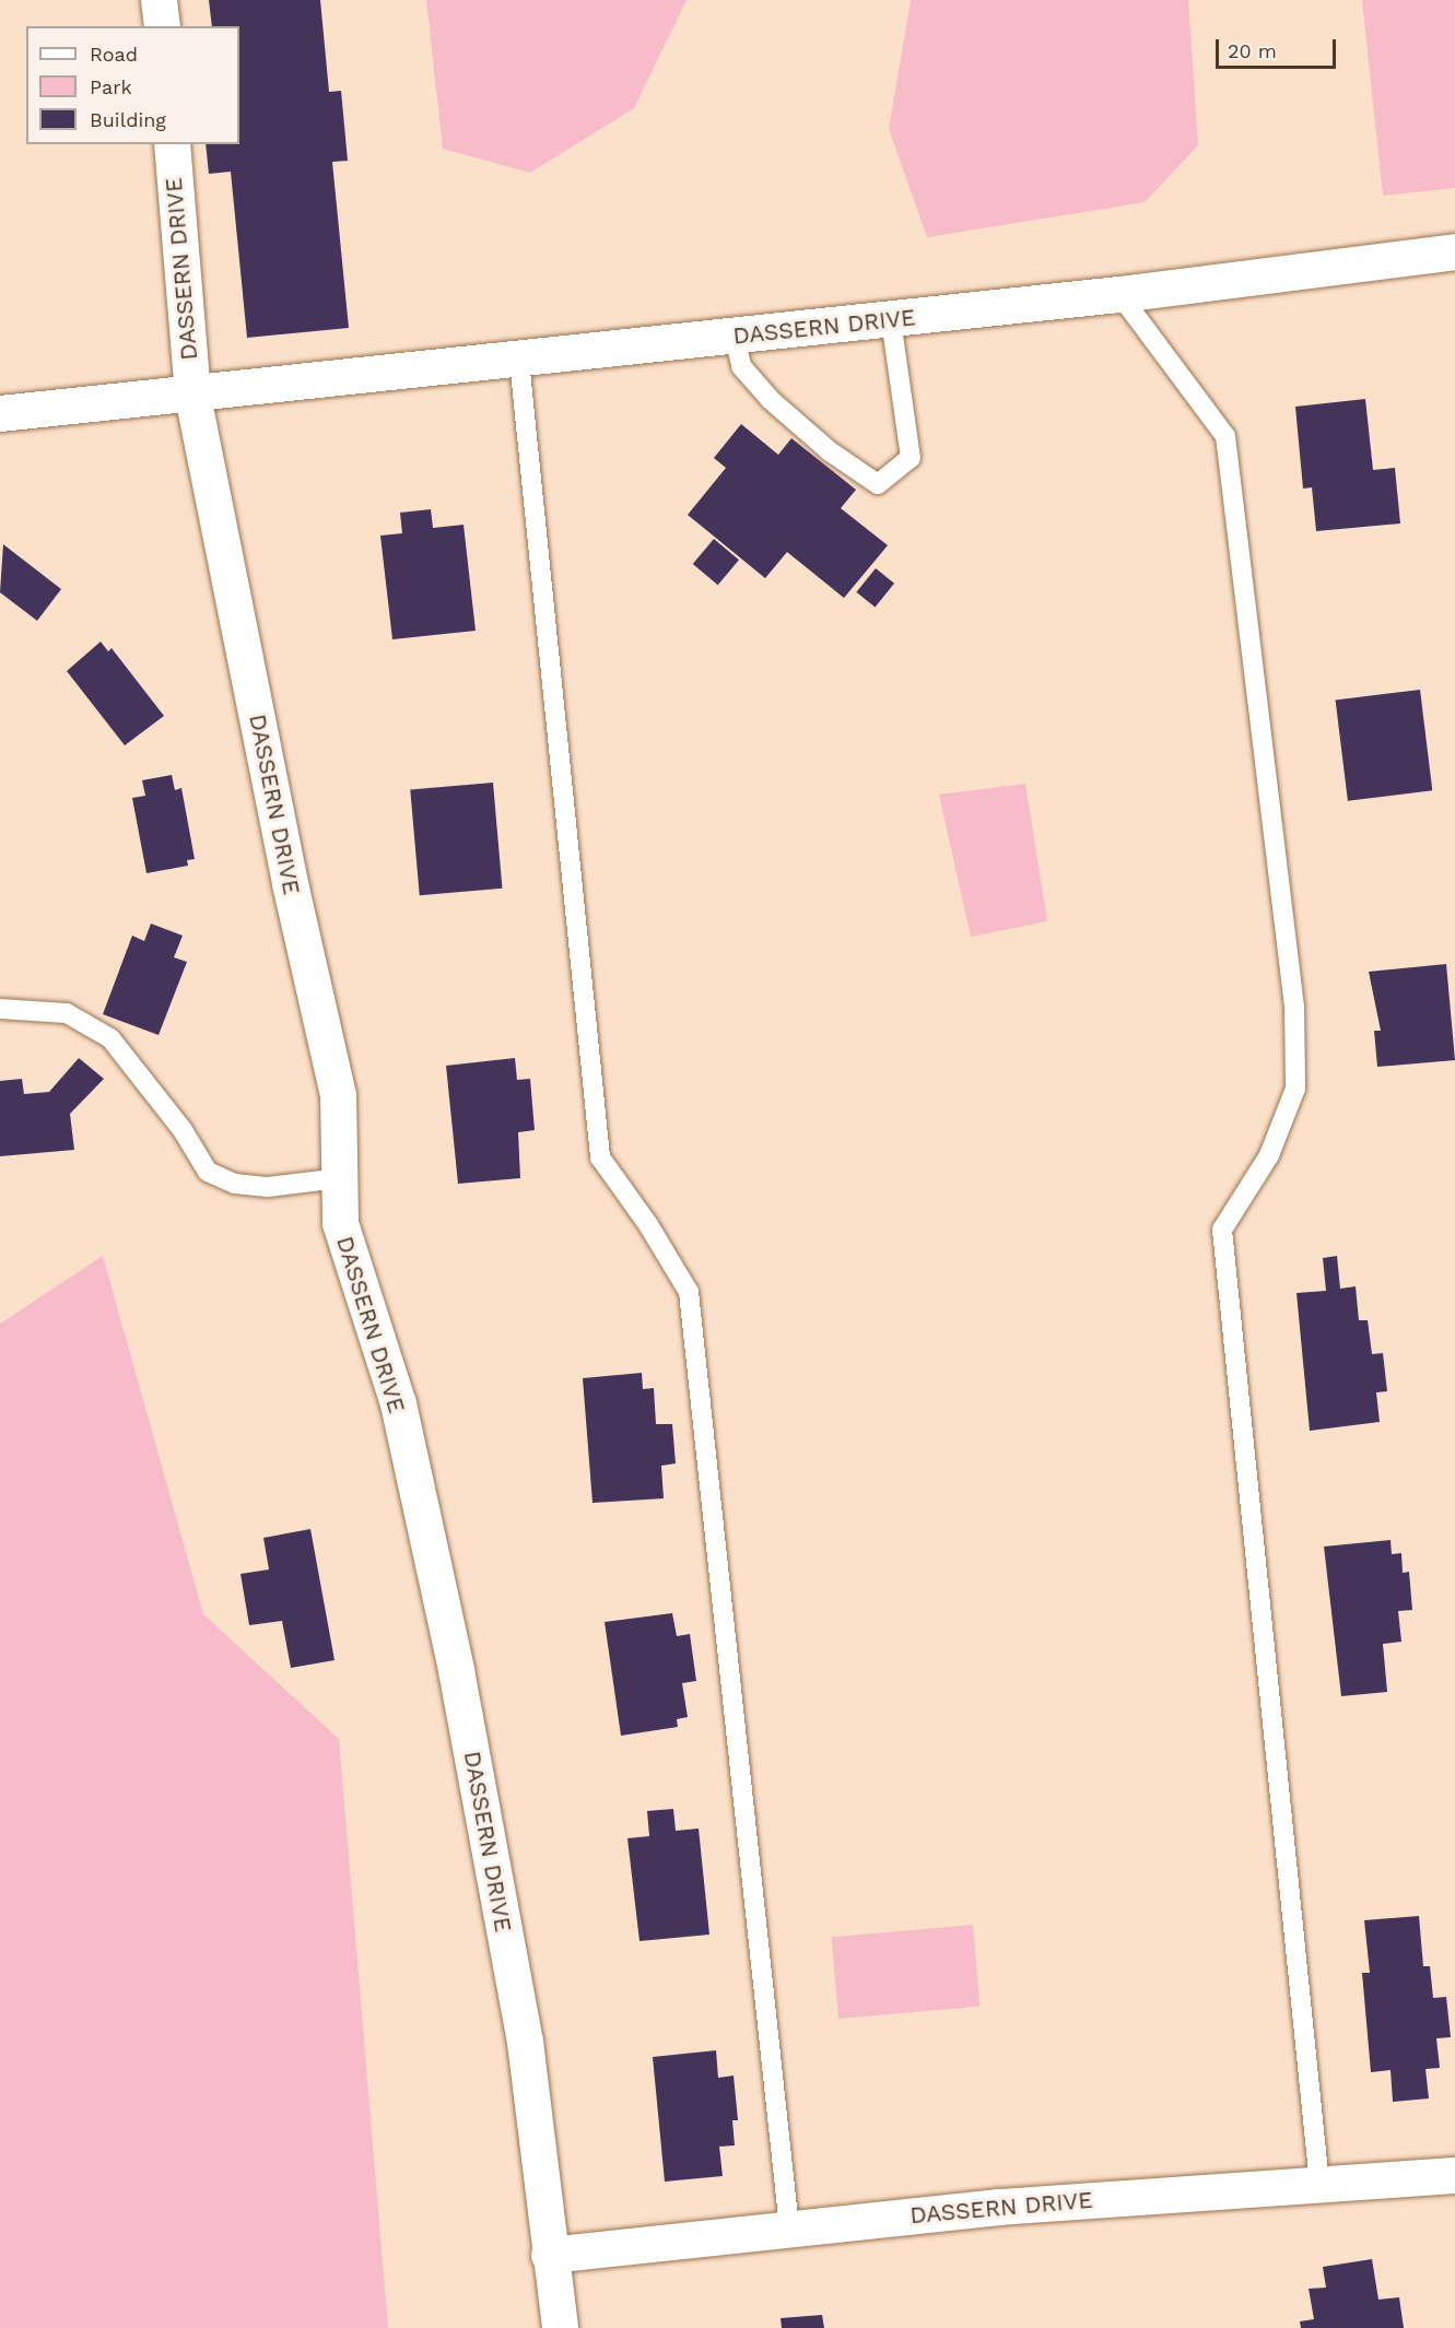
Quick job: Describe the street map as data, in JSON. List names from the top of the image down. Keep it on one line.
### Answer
{"streets":{"street":["DASSERN DRIVE"]},"legend":["Road","Park","Building"],"scale_bar":"20 m"}
